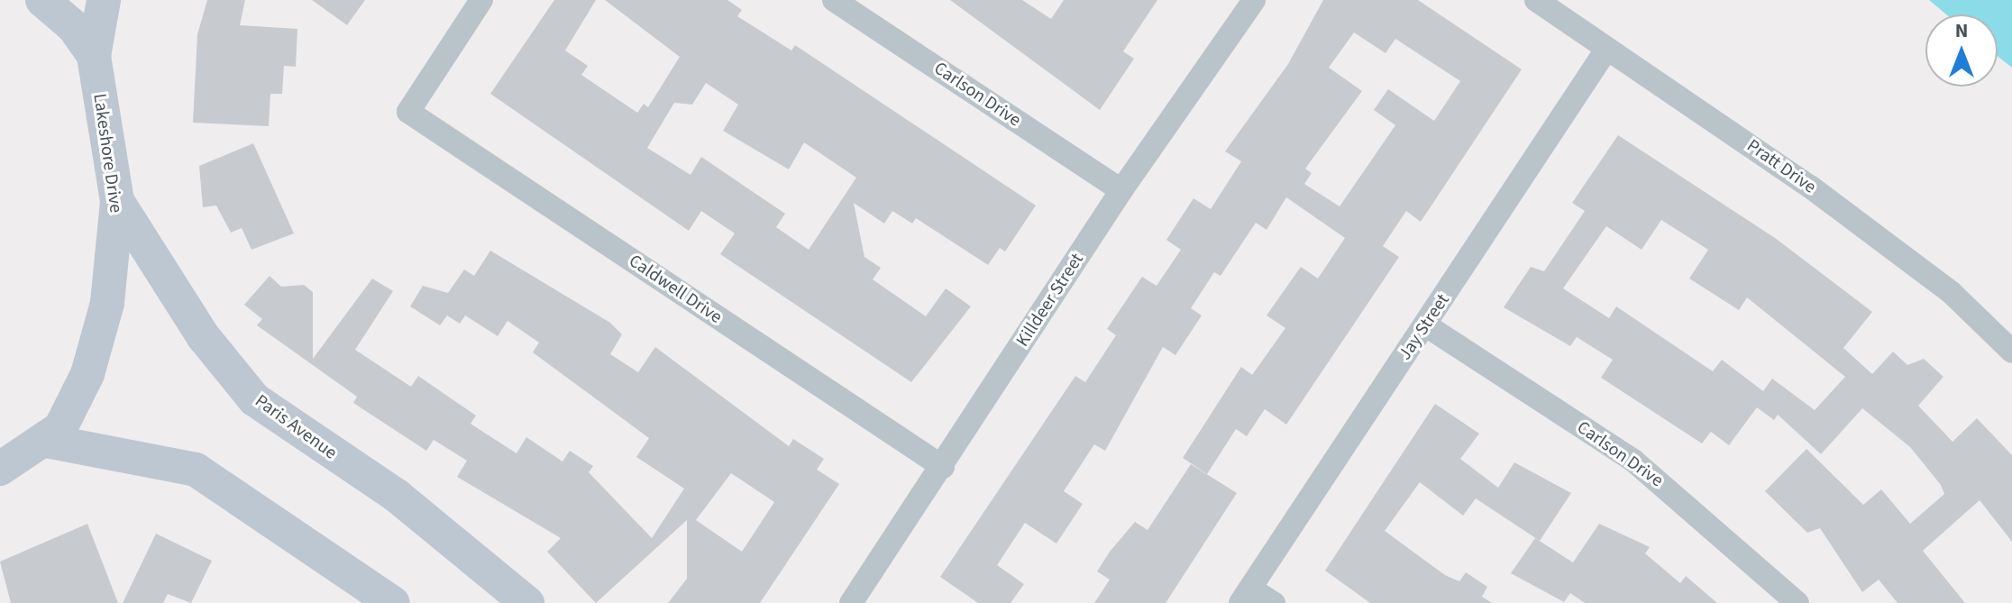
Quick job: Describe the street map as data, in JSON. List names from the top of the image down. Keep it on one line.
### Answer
{"streets":{"street":["Carlson Drive","Lakeshore Drive","Pratt Drive","Caldwell Drive","Killdeer Street","Jay Street","Paris Avenue"]},"crossings":[["Carlson Drive","Killdeer Street"],["Carlson Drive","Jay Street"],["Lakeshore Drive","Paris Avenue"],["Pratt Drive","Jay Street"],["Caldwell Drive","Killdeer Street"]],"north":"top"}
